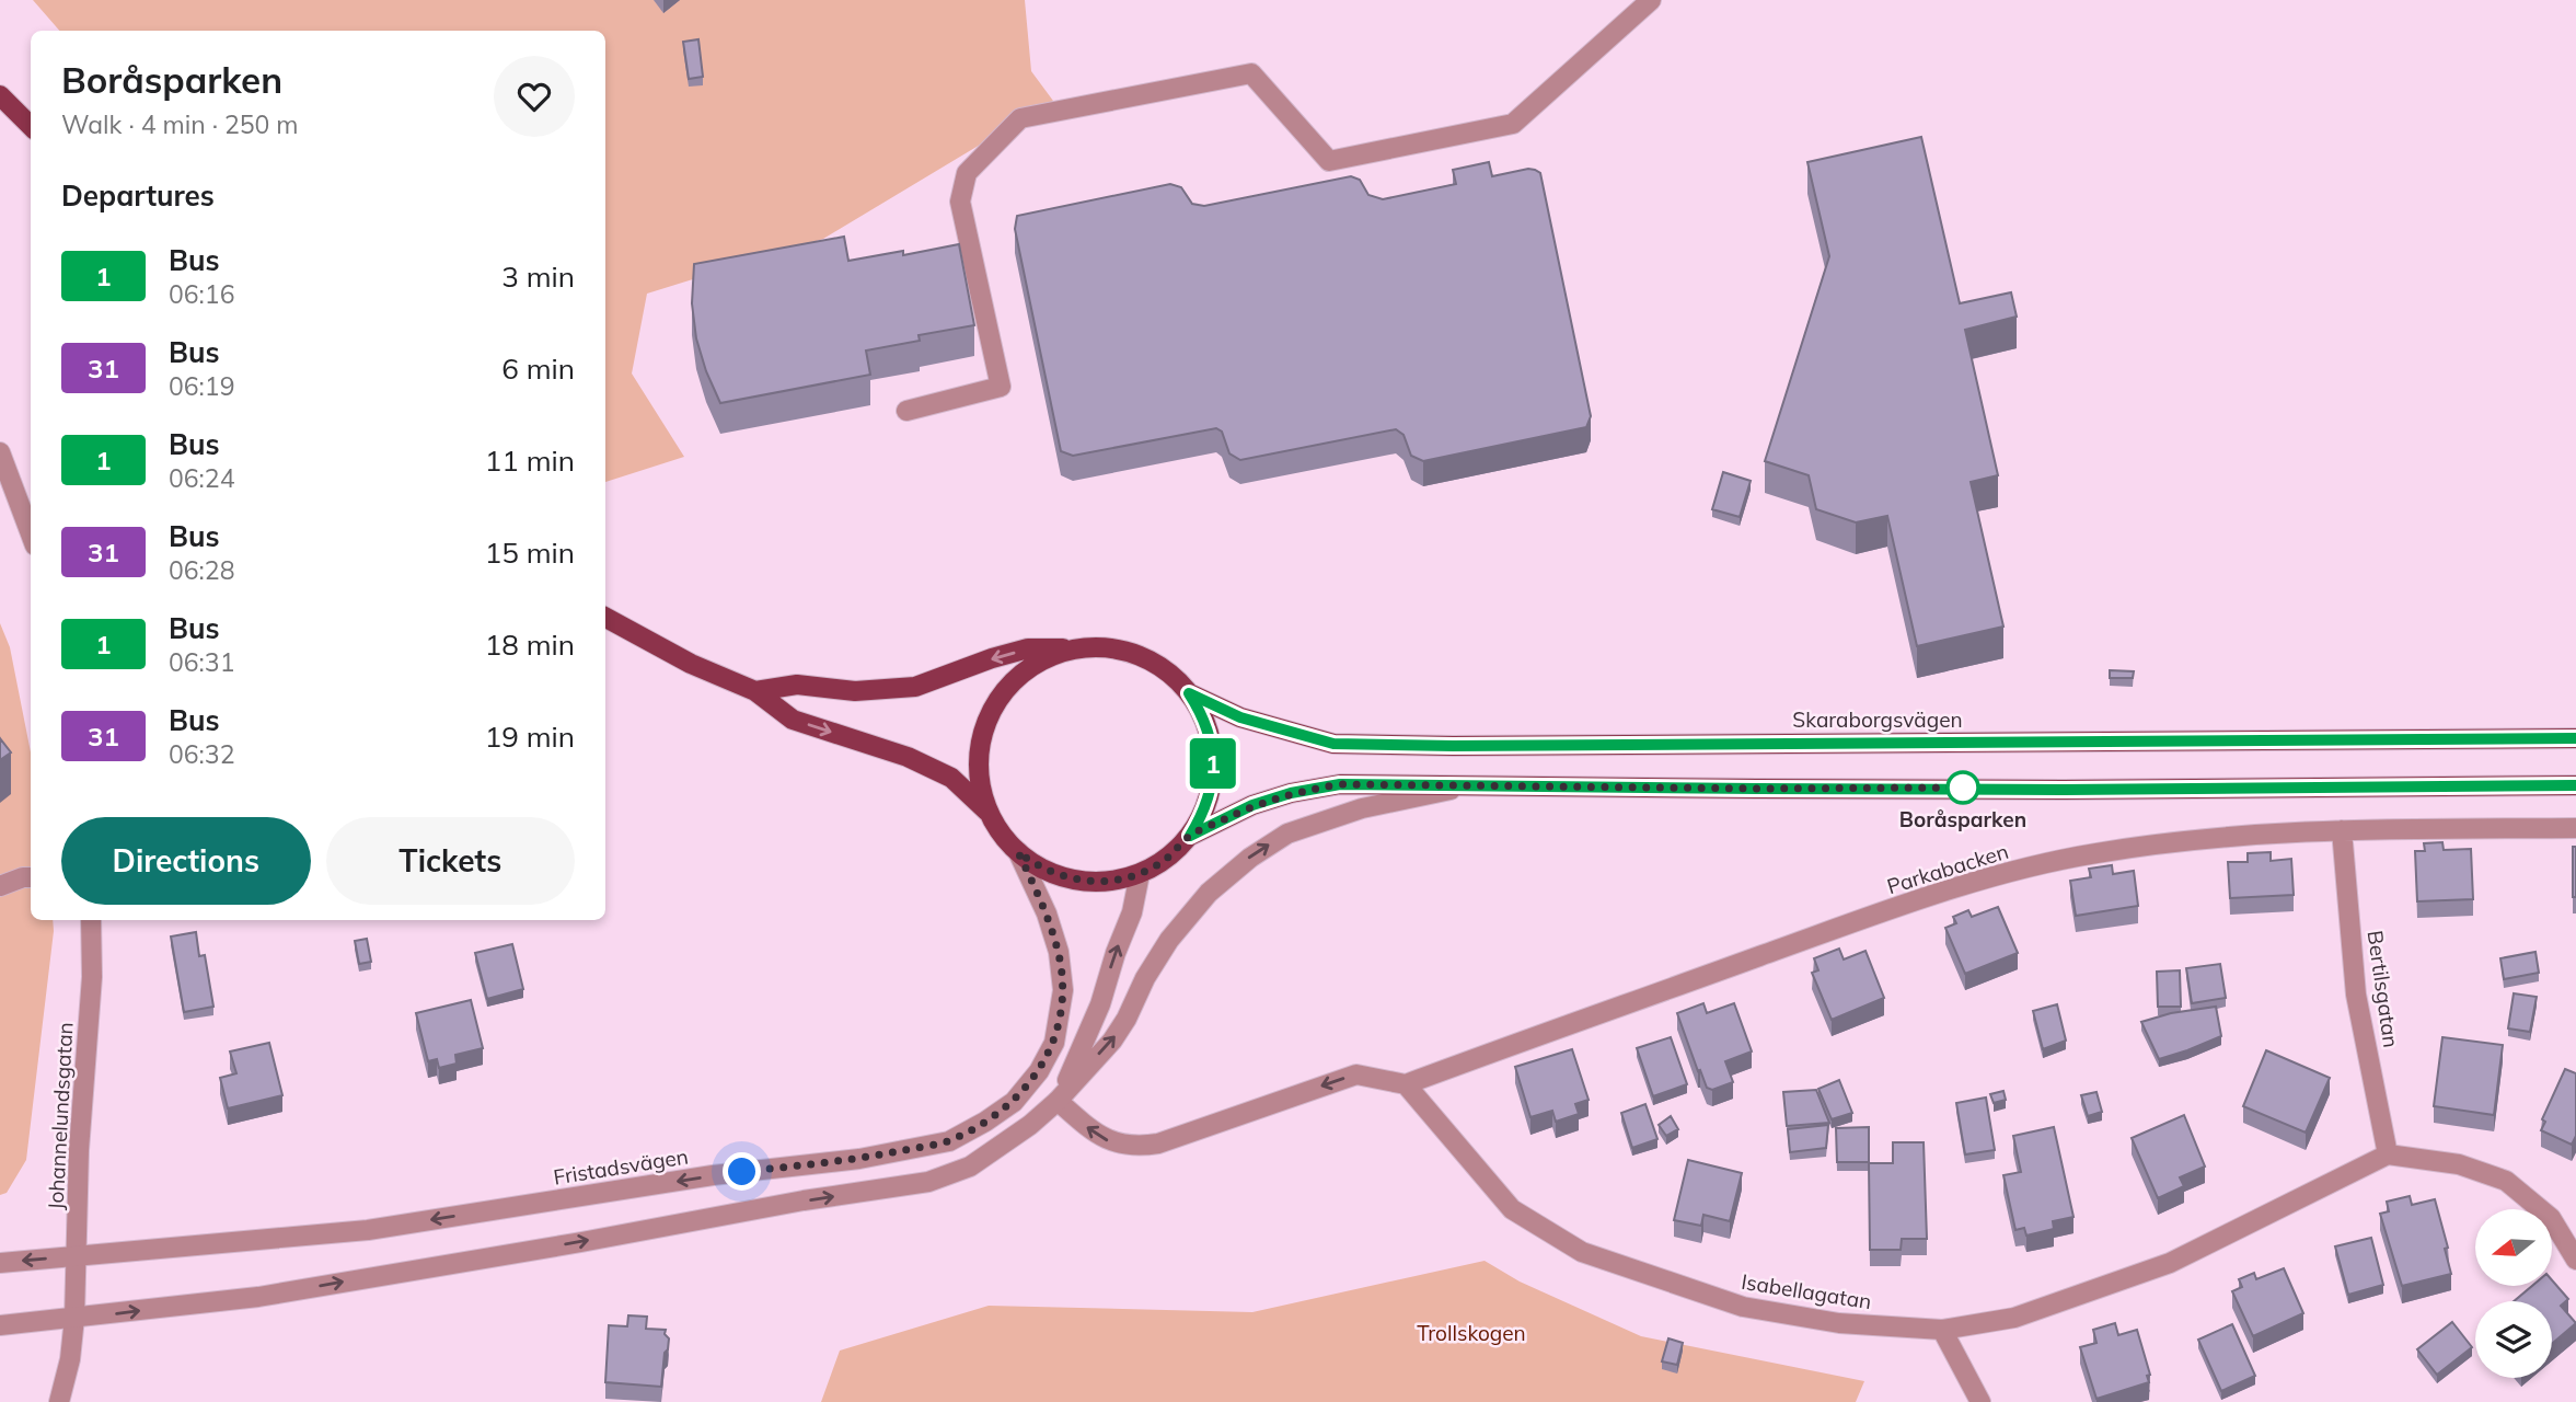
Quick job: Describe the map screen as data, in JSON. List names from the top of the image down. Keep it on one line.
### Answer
{"streets":{"main road":["Skaraborgsvägen"],"street":["Parkabacken","Bertilsgatan","Johannelundsgatan","Fristadsvägen","Isabellagatan"]},"crossings":[["Skaraborgsvägen","Fristadsvägen"],["Parkabacken","Bertilsgatan"],["Parkabacken","Isabellagatan"],["Bertilsgatan","Isabellagatan"],["Johannelundsgatan","Fristadsvägen"]],"parks":["Trollskogen"],"places":["Boråsparken"],"lines":["bus line 1"],"north":"left","page":{"on_map":"1","heading":[["Boråsparken","Walk · 4 min · 250 m"],"Departures"],"list":[{"mark":"1","name":"Bus","note":"06:16","value":"3 min"},{"mark":"31","name":"Bus","note":"06:19","value":"6 min"},{"mark":"1","name":"Bus","note":"06:24","value":"11 min"},{"mark":"31","name":"Bus","note":"06:28","value":"15 min"},{"mark":"1","name":"Bus","note":"06:31","value":"18 min"},{"mark":"31","name":"Bus","note":"06:32","value":"19 min"}],"buttons":["Directions","Tickets"]}}
